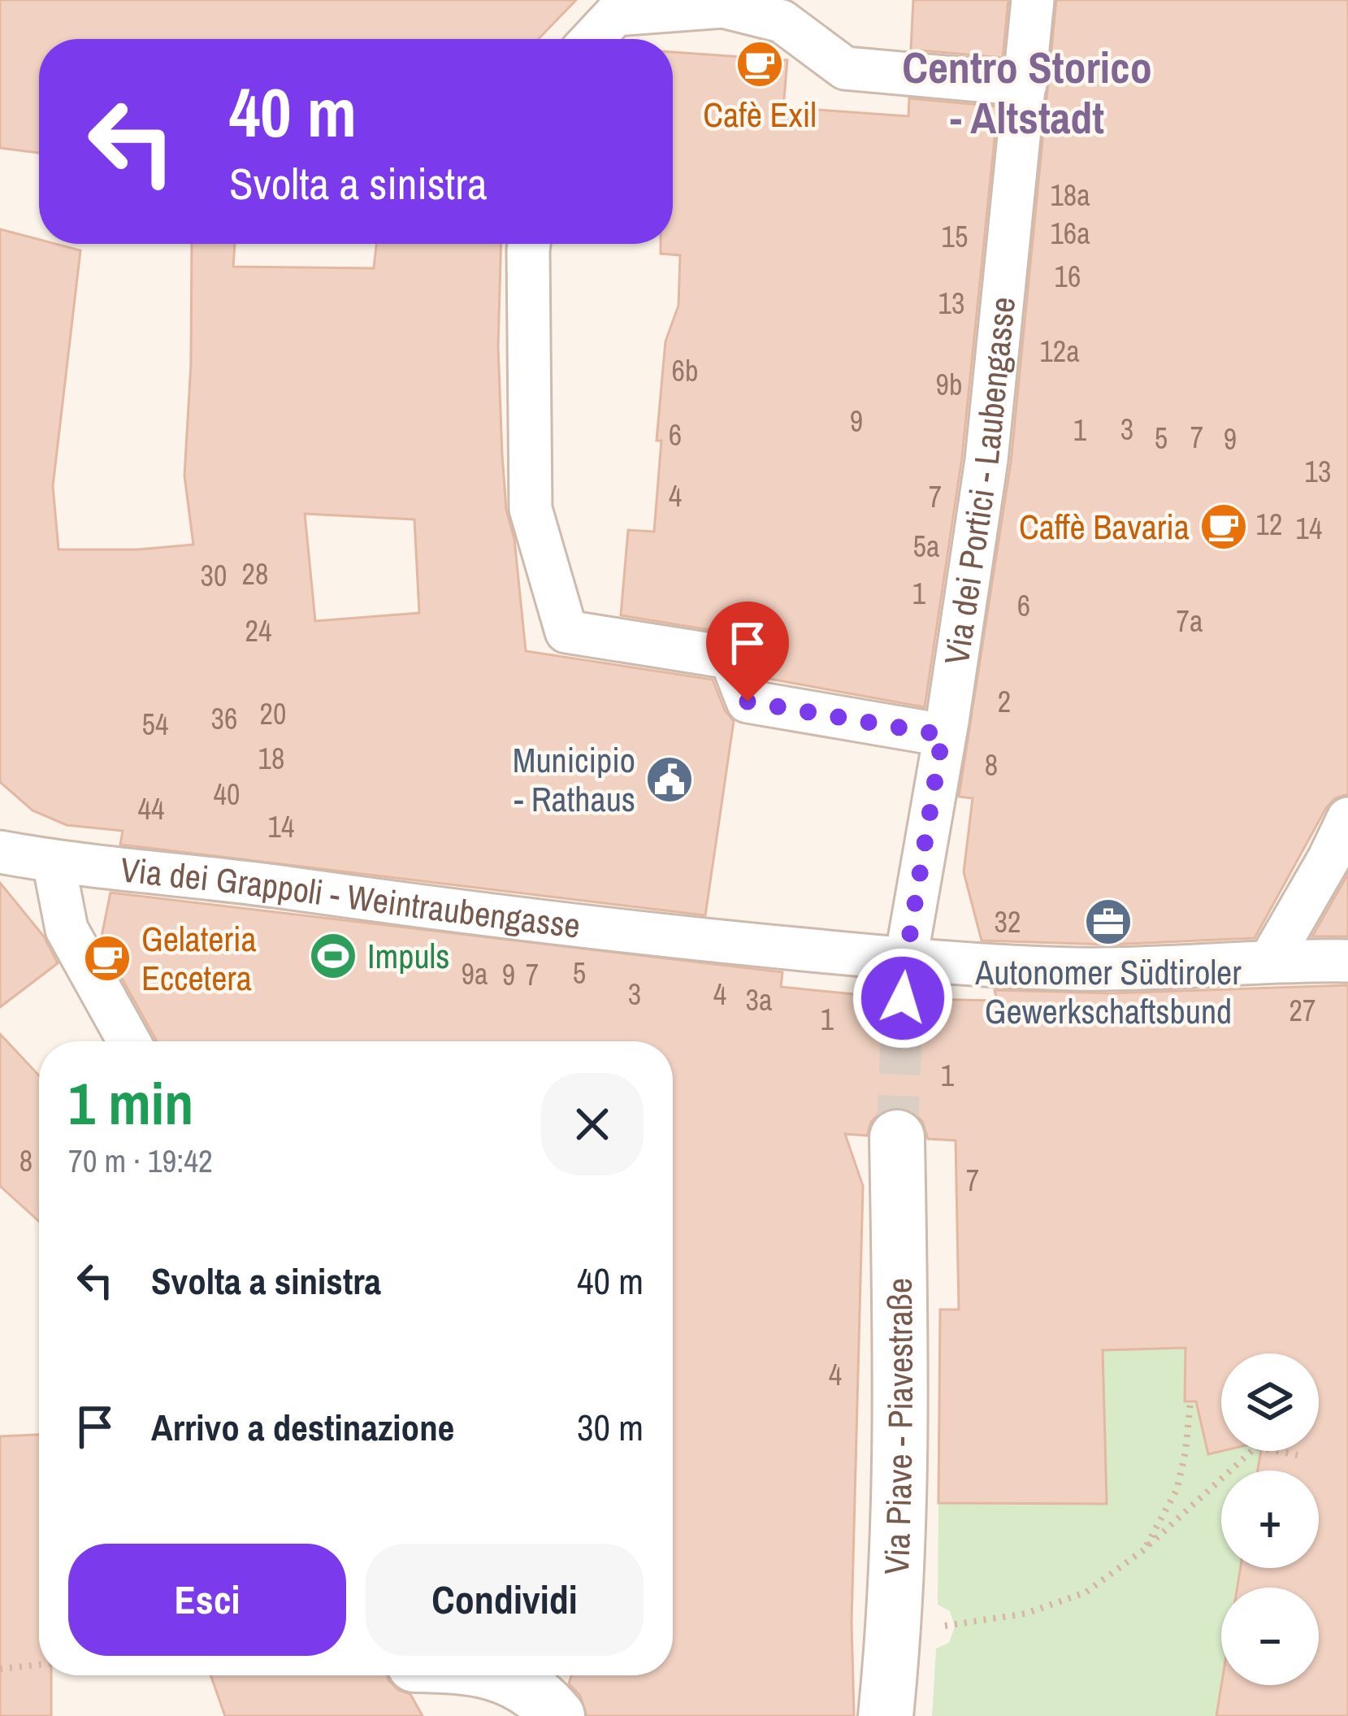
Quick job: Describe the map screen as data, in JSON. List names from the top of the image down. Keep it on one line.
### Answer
{"streets":{"street":["Via dei Portici - Laubengasse","Via dei Grappoli - Weintraubengasse","Via Piave - Piavestraße"]},"crossings":[["Via dei Portici - Laubengasse","Via dei Grappoli - Weintraubengasse"]],"districts":["Centro Storico - Altstadt"],"places":{"cafe":["Cafè Exil","Caffè Bavaria","Gelateria Eccetera"],"public building":["Municipio - Rathaus"],"office":["Autonomer Südtiroler Gewerkschaftsbund"],"sports":["Impuls"]},"house_numbers":["18a","16a","15","16","13","12a","6b","9b","9","3","1","6","7","5","9","13","4","7","12","14","5a","28","30","1","6","7a","24","2","20","36","54","18","8","40","44","14","32","5","9a","9","7","3","4","3a","27","1","1","8","7","4"],"page":{"turn":["40 m","Svolta a sinistra"],"heading":["1 min","70 m · 19:42"],"list":[{"name":"Svolta a sinistra","value":"40 m"},{"name":"Arrivo a destinazione","value":"30 m"}],"map_buttons":["+","−"],"buttons":["Esci","Condividi"]}}
